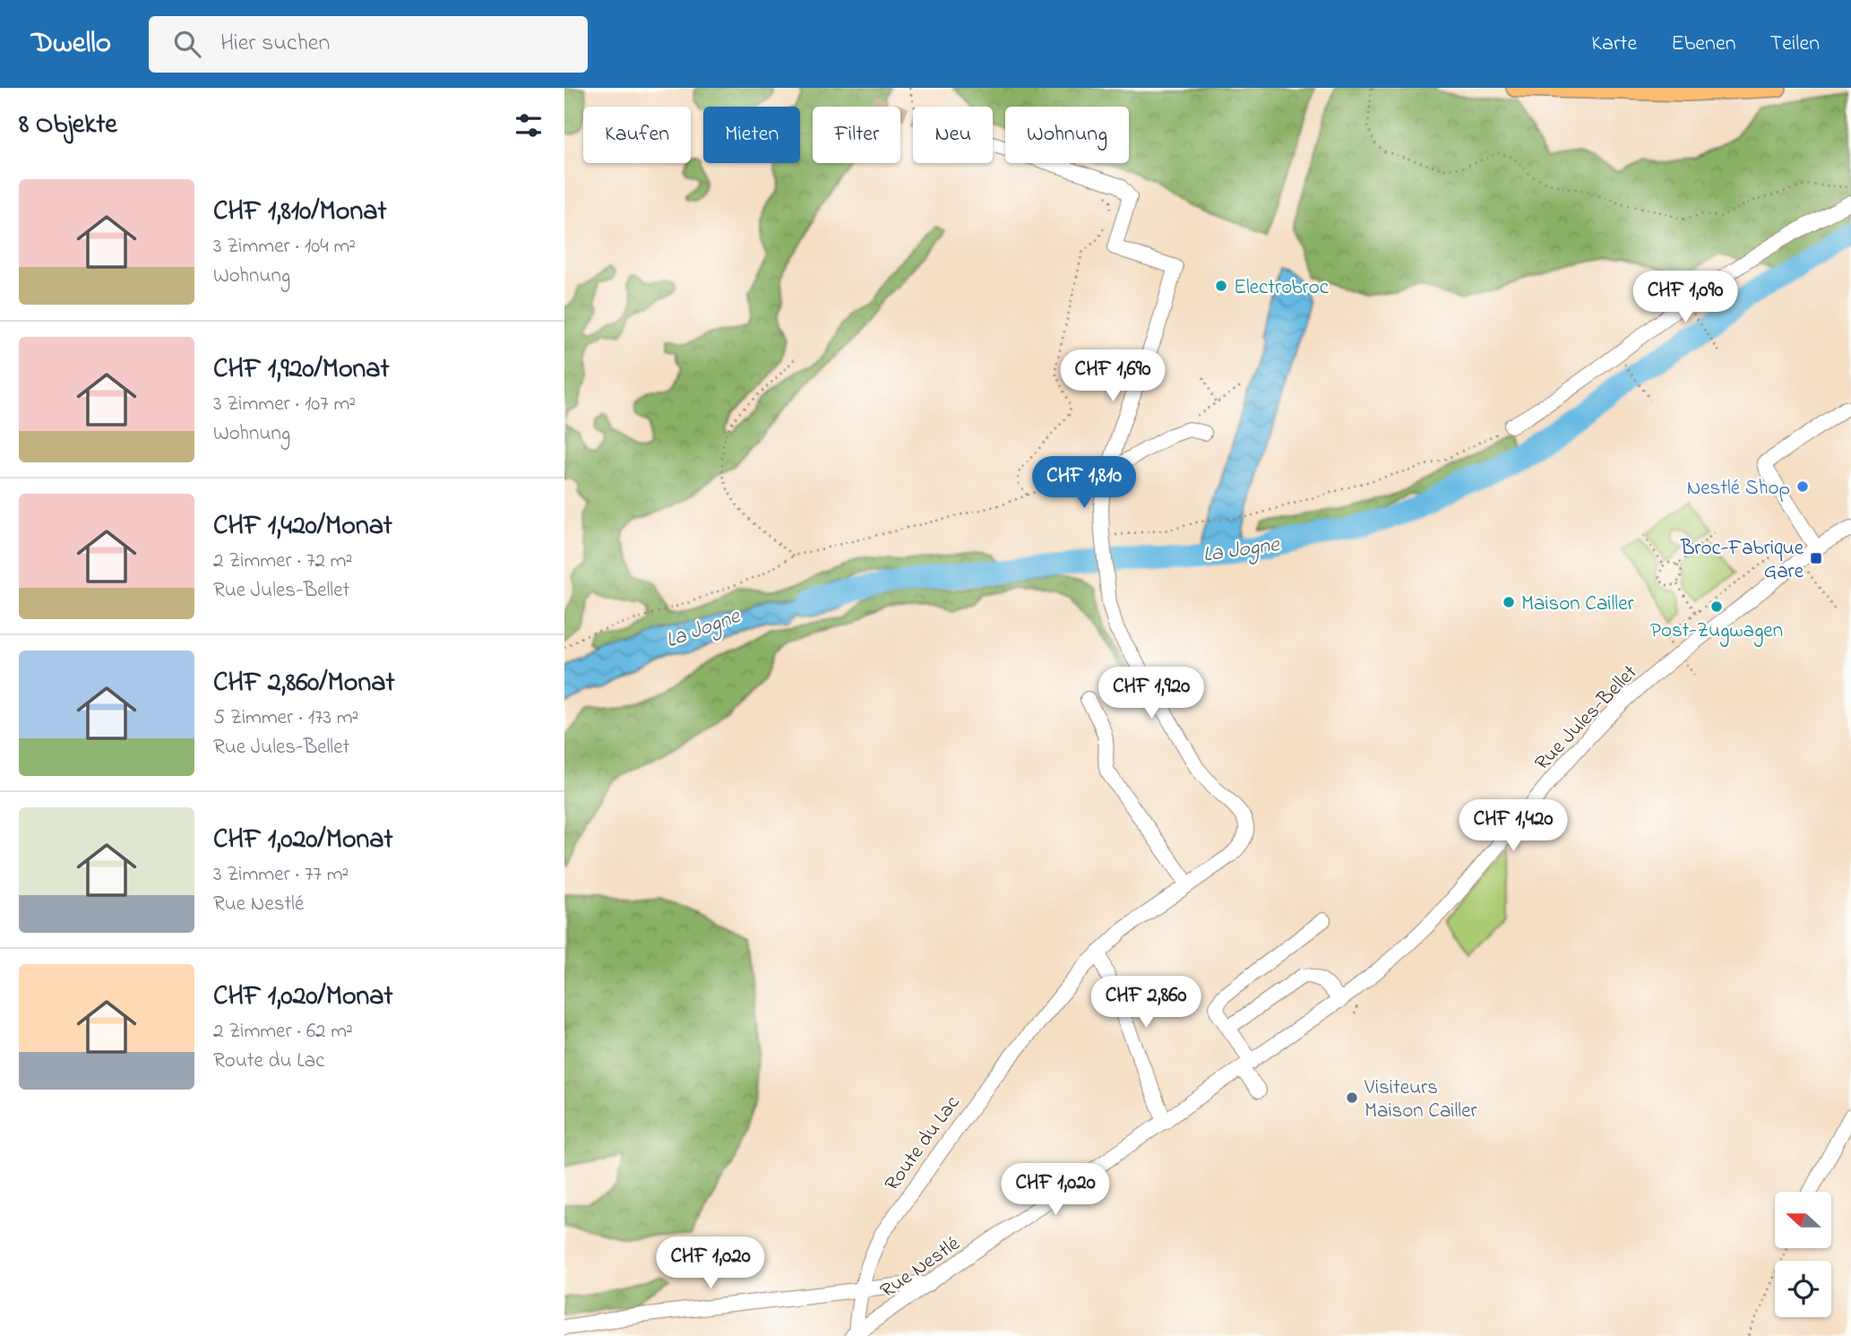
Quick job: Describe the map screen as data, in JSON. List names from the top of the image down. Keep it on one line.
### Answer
{"streets":{"street":["Rue Jules-Bellet","Route du Lac","Rue Nestlé"]},"crossings":[["Rue Jules-Bellet","Rue Nestlé"],["Route du Lac","Rue Nestlé"]],"water":["La Jogne"],"places":{"other":["Electrobroc","Nestlé Shop","Maison Cailler","Post-Zugwagen","Visiteurs Maison Cailler"],"transit":["Broc-Fabrique Gare"]},"north":"left","page":{"header":"Dwello","search":"Hier suchen","nav":["Karte","Ebenen","Teilen"],"heading":"8 Objekte","chip":["Kaufen","Mieten","Filter","Neu","Wohnung"],"list":[{"name":"CHF 1,810/Monat","note":"3 Zimmer · 104 m² · Wohnung"},{"name":"CHF 1,920/Monat","note":"3 Zimmer · 107 m² · Wohnung"},{"name":"CHF 1,420/Monat","note":"2 Zimmer · 72 m² · Rue Jules-Bellet"},{"name":"CHF 2,860/Monat","note":"5 Zimmer · 173 m² · Rue Jules-Bellet"},{"name":"CHF 1,020/Monat","note":"3 Zimmer · 77 m² · Rue Nestlé"},{"name":"CHF 1,020/Monat","note":"2 Zimmer · 62 m² · Route du Lac"}],"price":["CHF 1,090","CHF 1,690","CHF 1,810","CHF 1,920","CHF 1,420","CHF 2,860","CHF 1,020","CHF 1,020"]}}
